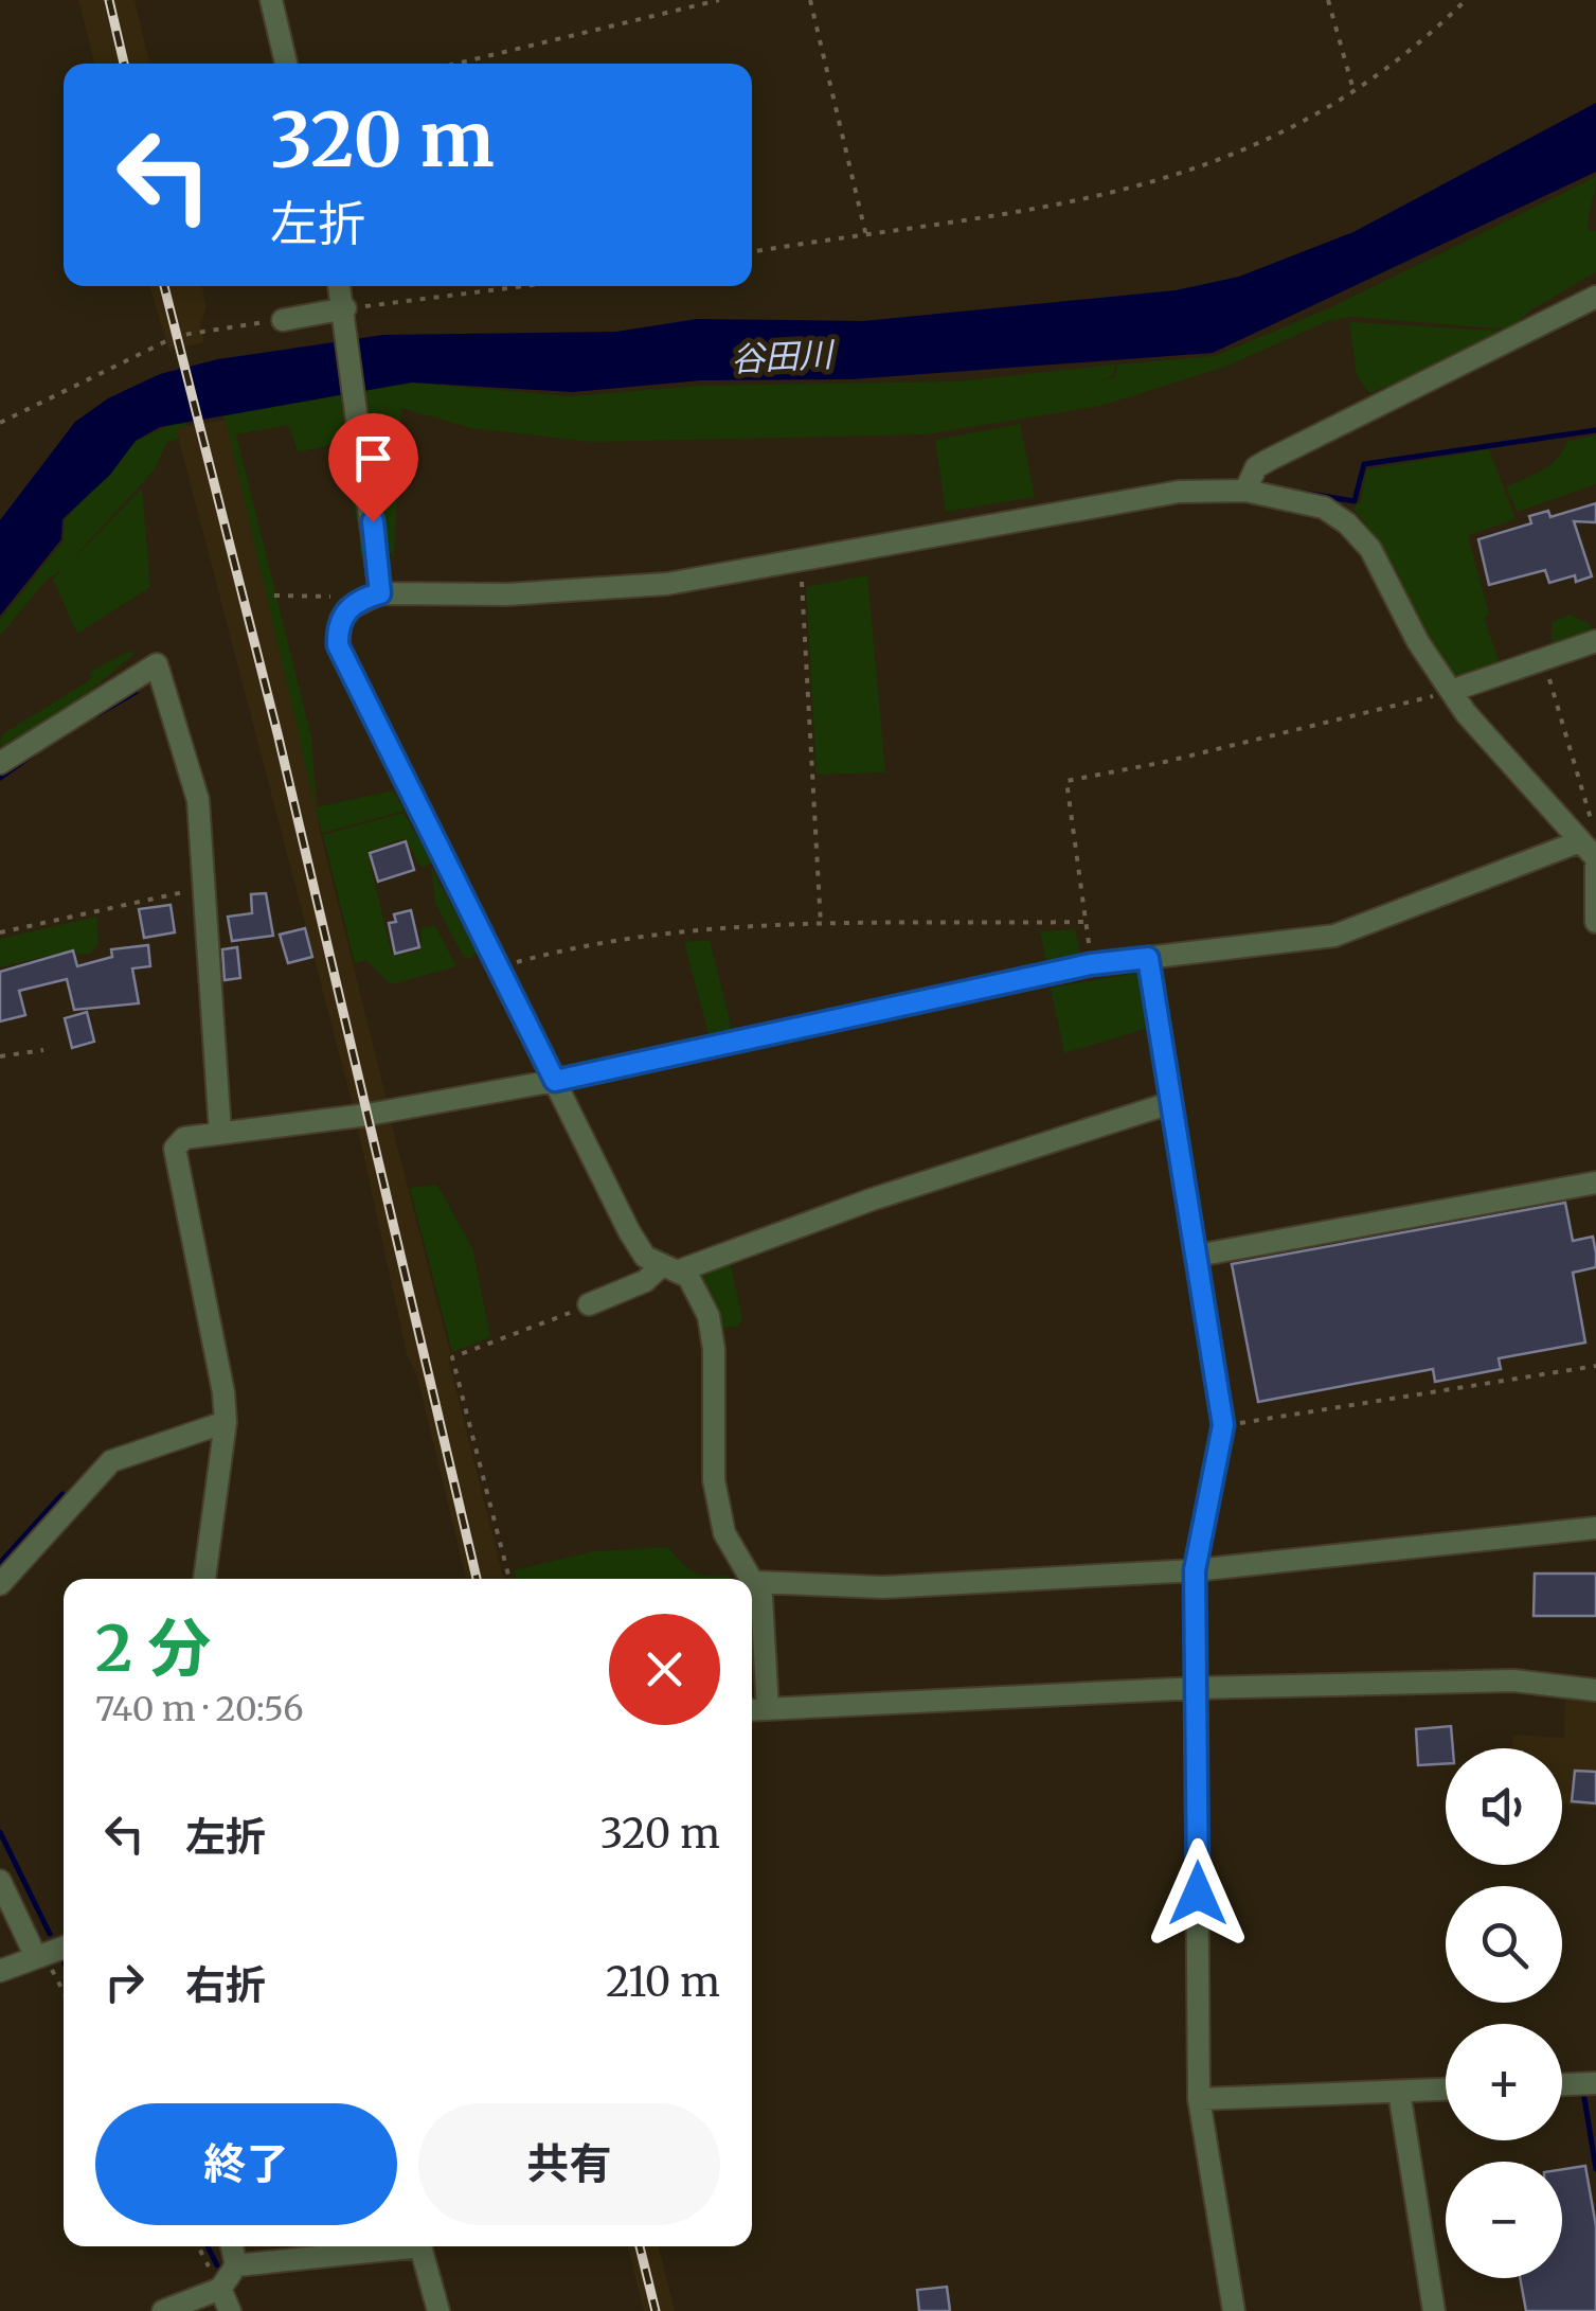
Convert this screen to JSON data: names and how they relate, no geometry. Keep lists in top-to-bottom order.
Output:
{
  "water": ["谷田川"],
  "page": {
    "turn": ["320 m", "左折"],
    "heading": ["2 分", "740 m · 20:56"],
    "map_buttons": ["+", "−"],
    "list": [
      {
        "name": "左折",
        "value": "320 m"
      },
      {
        "name": "右折",
        "value": "210 m"
      }
    ],
    "buttons": ["終了", "共有"]
  }
}
